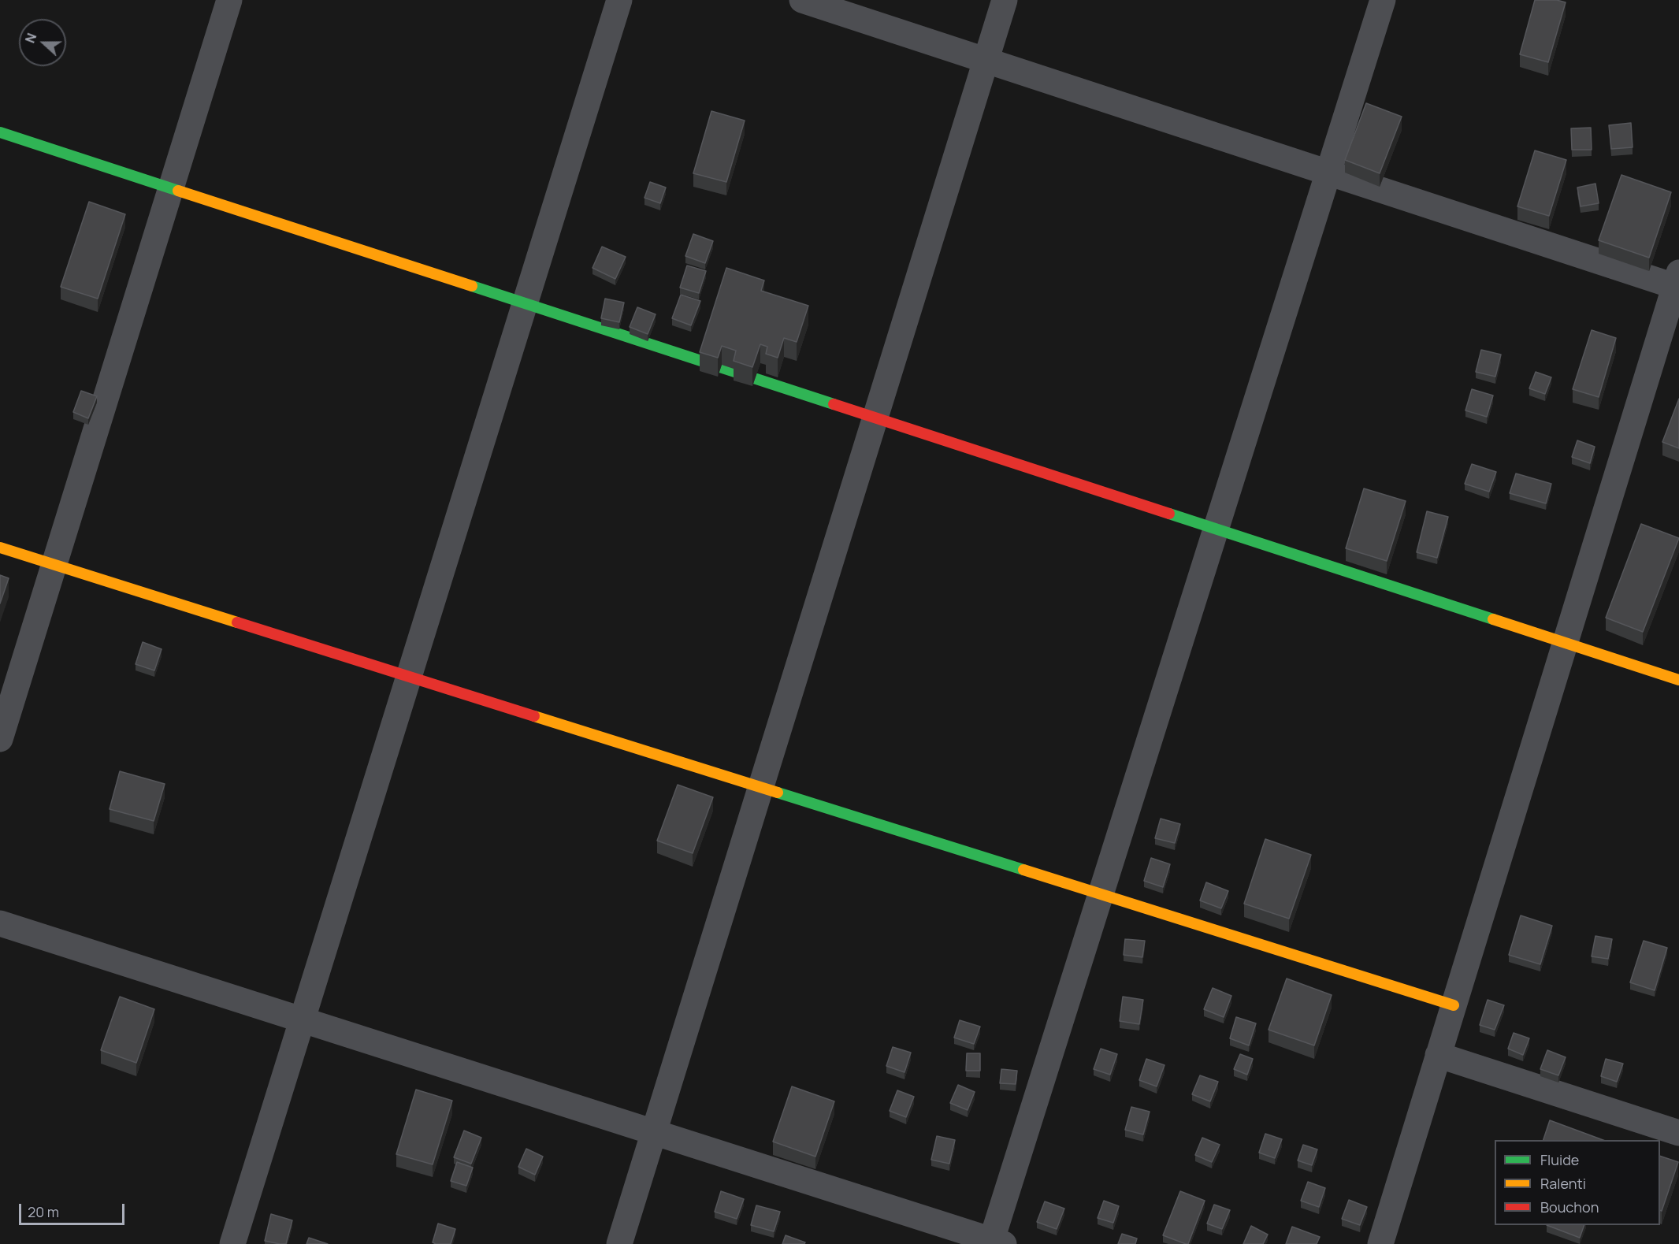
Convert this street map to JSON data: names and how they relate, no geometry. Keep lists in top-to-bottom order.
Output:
{
  "legend": ["Fluide", "Ralenti", "Bouchon"],
  "scale_bar": "20 m",
  "north": "left"
}
